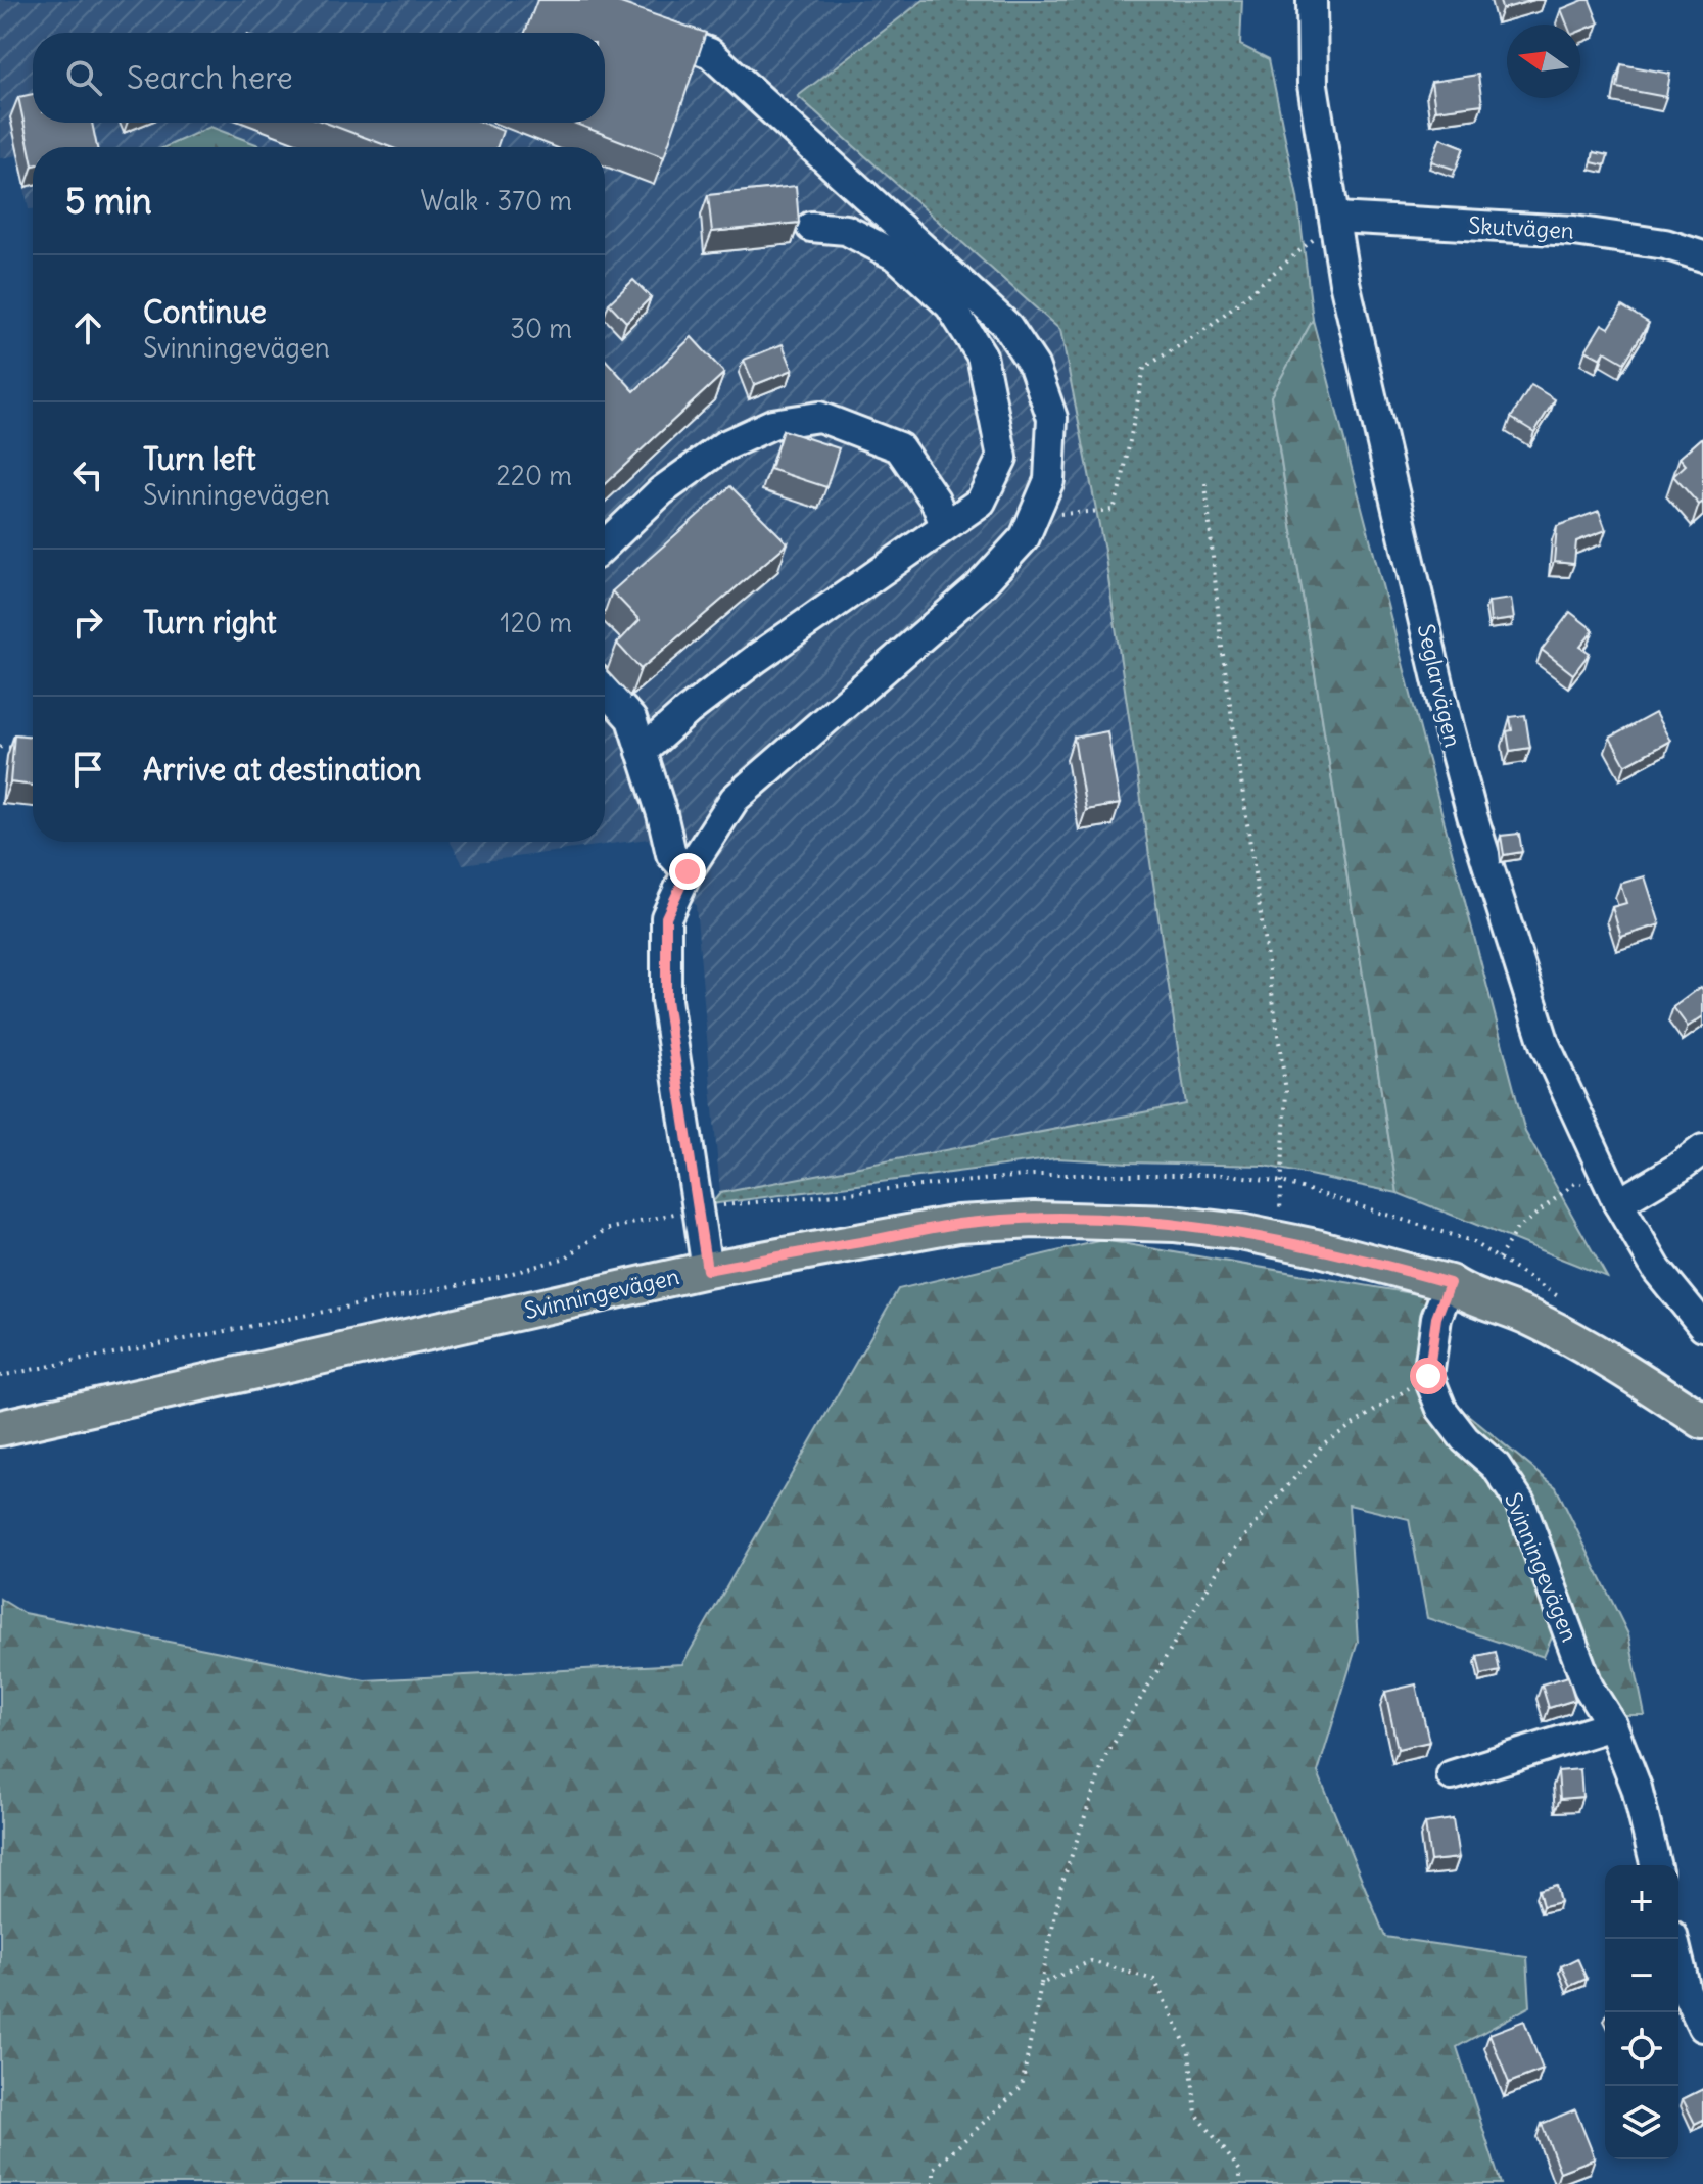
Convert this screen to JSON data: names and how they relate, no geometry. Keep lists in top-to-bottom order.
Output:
{
  "streets": {
    "main road": ["Svinningevägen"],
    "street": ["Skutvägen", "Seglarvägen"]
  },
  "crossings": [
    ["Skutvägen", "Seglarvägen"]
  ],
  "north": "left",
  "page": {
    "search": "Search here",
    "heading": ["5 min", "Walk · 370 m"],
    "list": [
      ["Continue", "Svinningevägen", "30 m"],
      ["Turn left", "Svinningevägen", "220 m"],
      ["Turn right", "120 m"],
      "Arrive at destination"
    ],
    "map_buttons": ["+", "−"]
  }
}
